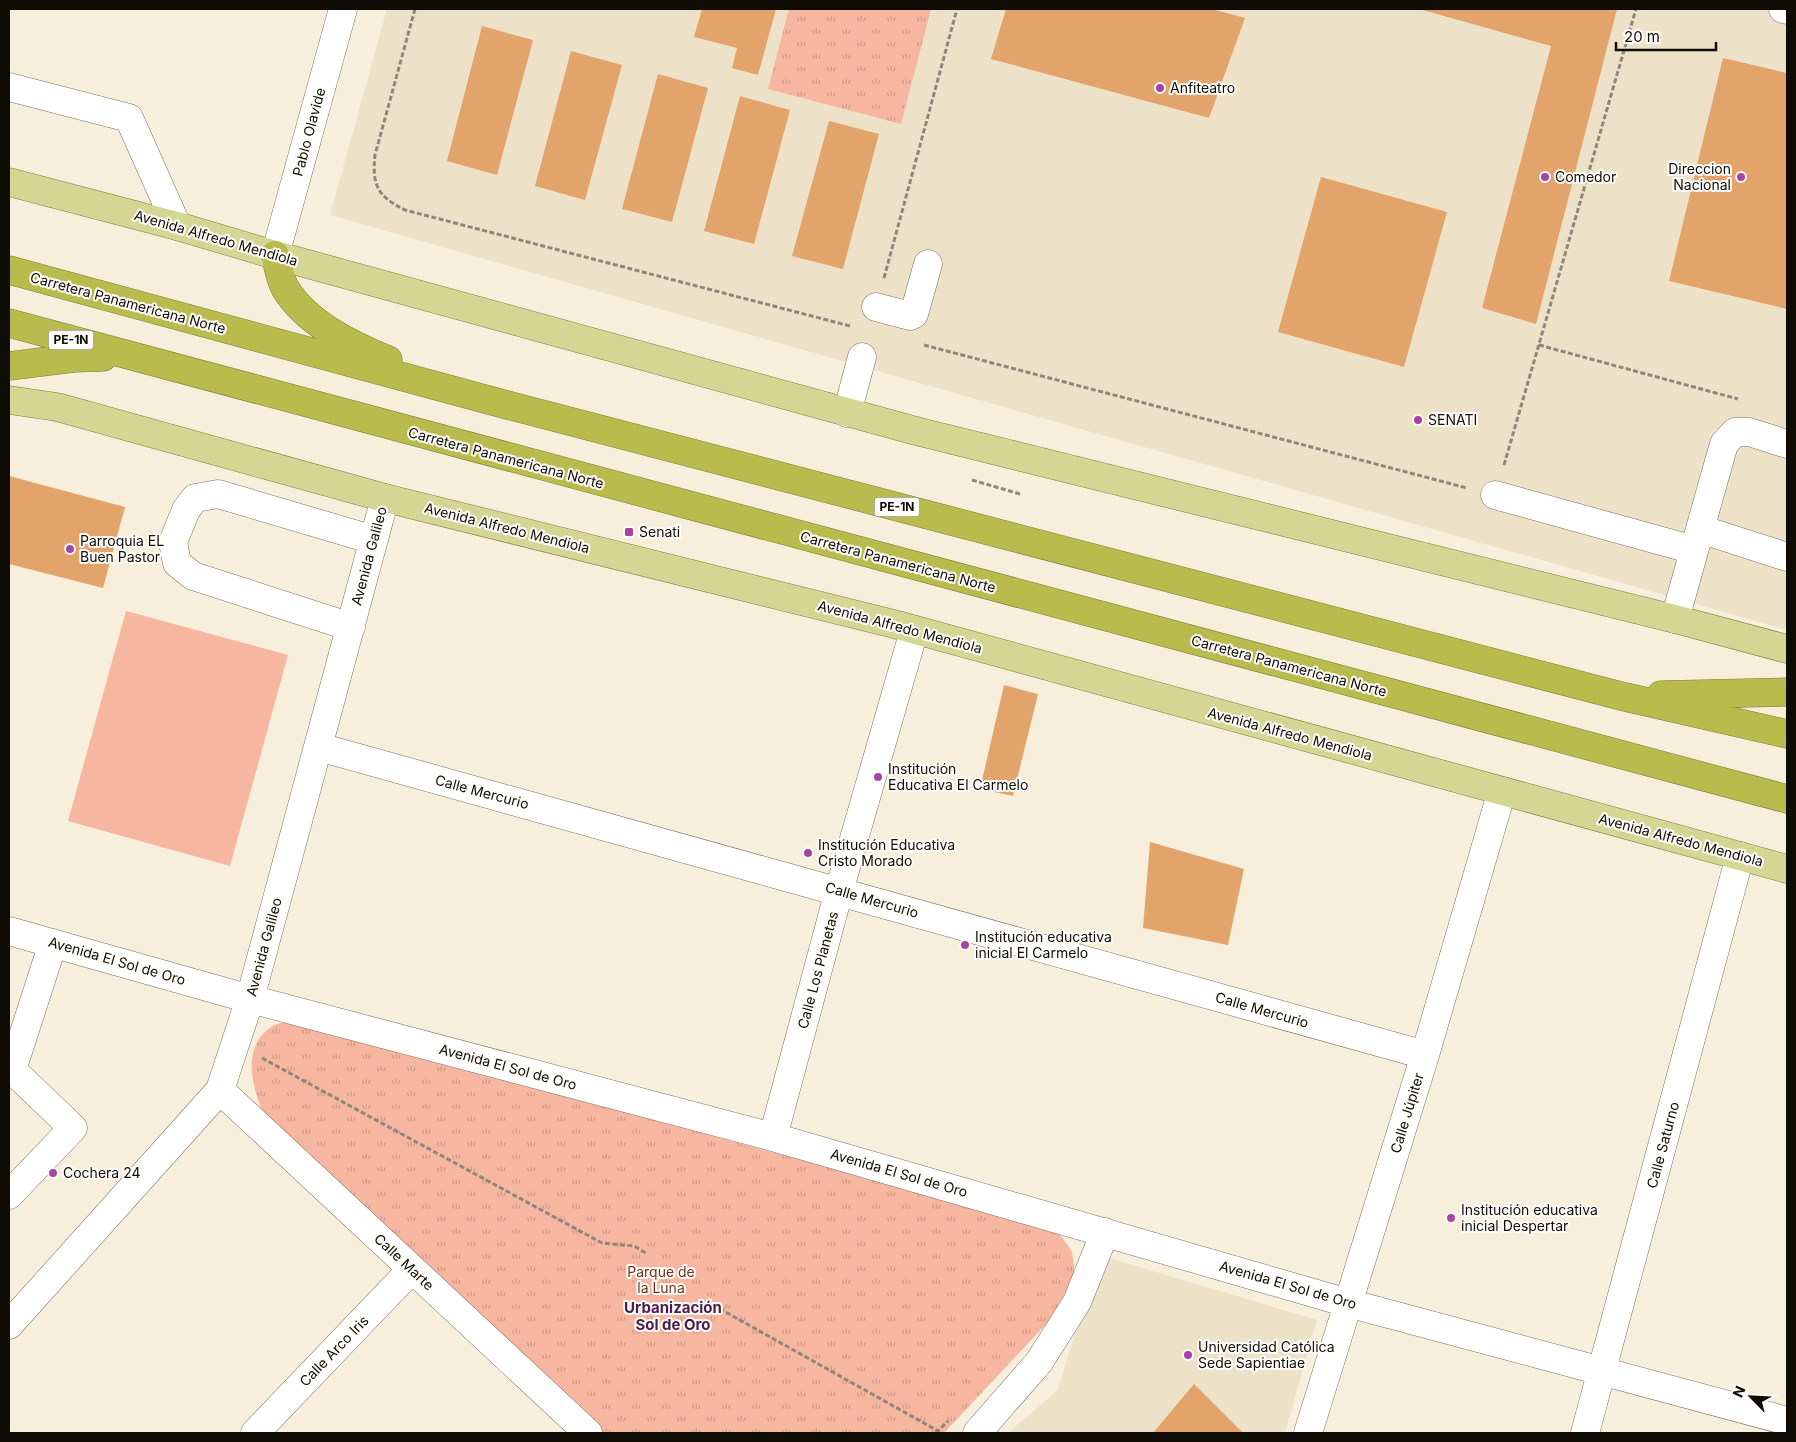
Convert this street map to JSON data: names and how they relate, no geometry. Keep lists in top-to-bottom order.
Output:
{
  "streets": {
    "highway": ["Carretera Panamericana Norte", "PE-1N"],
    "main road": ["Avenida Alfredo Mendiola"],
    "street": [
      "Pablo Olavide",
      "Avenida Galileo",
      "Calle Mercurio",
      "Avenida El Sol de Oro",
      "Calle Los Planetas",
      "Calle Júpiter",
      "Calle Saturno",
      "Calle Marte",
      "Calle Arco Iris"
    ]
  },
  "crossings": [
    ["Pablo Olavide", "Avenida Alfredo Mendiola"],
    ["Avenida Alfredo Mendiola", "Avenida Galileo"],
    ["Avenida Alfredo Mendiola", "Calle Los Planetas"],
    ["Avenida Alfredo Mendiola", "Calle Júpiter"],
    ["Avenida Alfredo Mendiola", "Calle Saturno"],
    ["Avenida Galileo", "Calle Mercurio"],
    ["Avenida Galileo", "Avenida El Sol de Oro"],
    ["Avenida Galileo", "Calle Marte"],
    ["Calle Mercurio", "Calle Los Planetas"],
    ["Calle Mercurio", "Calle Júpiter"],
    ["Avenida El Sol de Oro", "Calle Los Planetas"],
    ["Avenida El Sol de Oro", "Calle Júpiter"],
    ["Avenida El Sol de Oro", "Calle Saturno"],
    ["Calle Marte", "Calle Arco Iris"]
  ],
  "districts": ["Urbanización Sol de Oro"],
  "parks": ["Parque de la Luna"],
  "places": {
    "other": [
      "Anfiteatro",
      "Comedor",
      "Direccion Nacional",
      "SENATI",
      "Parroquia EL Buen Pastor",
      "Institución Educativa El Carmelo",
      "Institución Educativa Cristo Morado",
      "Institución educativa inicial El Carmelo",
      "Cochera 24",
      "Institución educativa inicial Despertar",
      "Universidad Católica Sede Sapientiae"
    ],
    "transit": ["Senati"]
  },
  "scale_bar": "20 m",
  "north": "top left"
}
